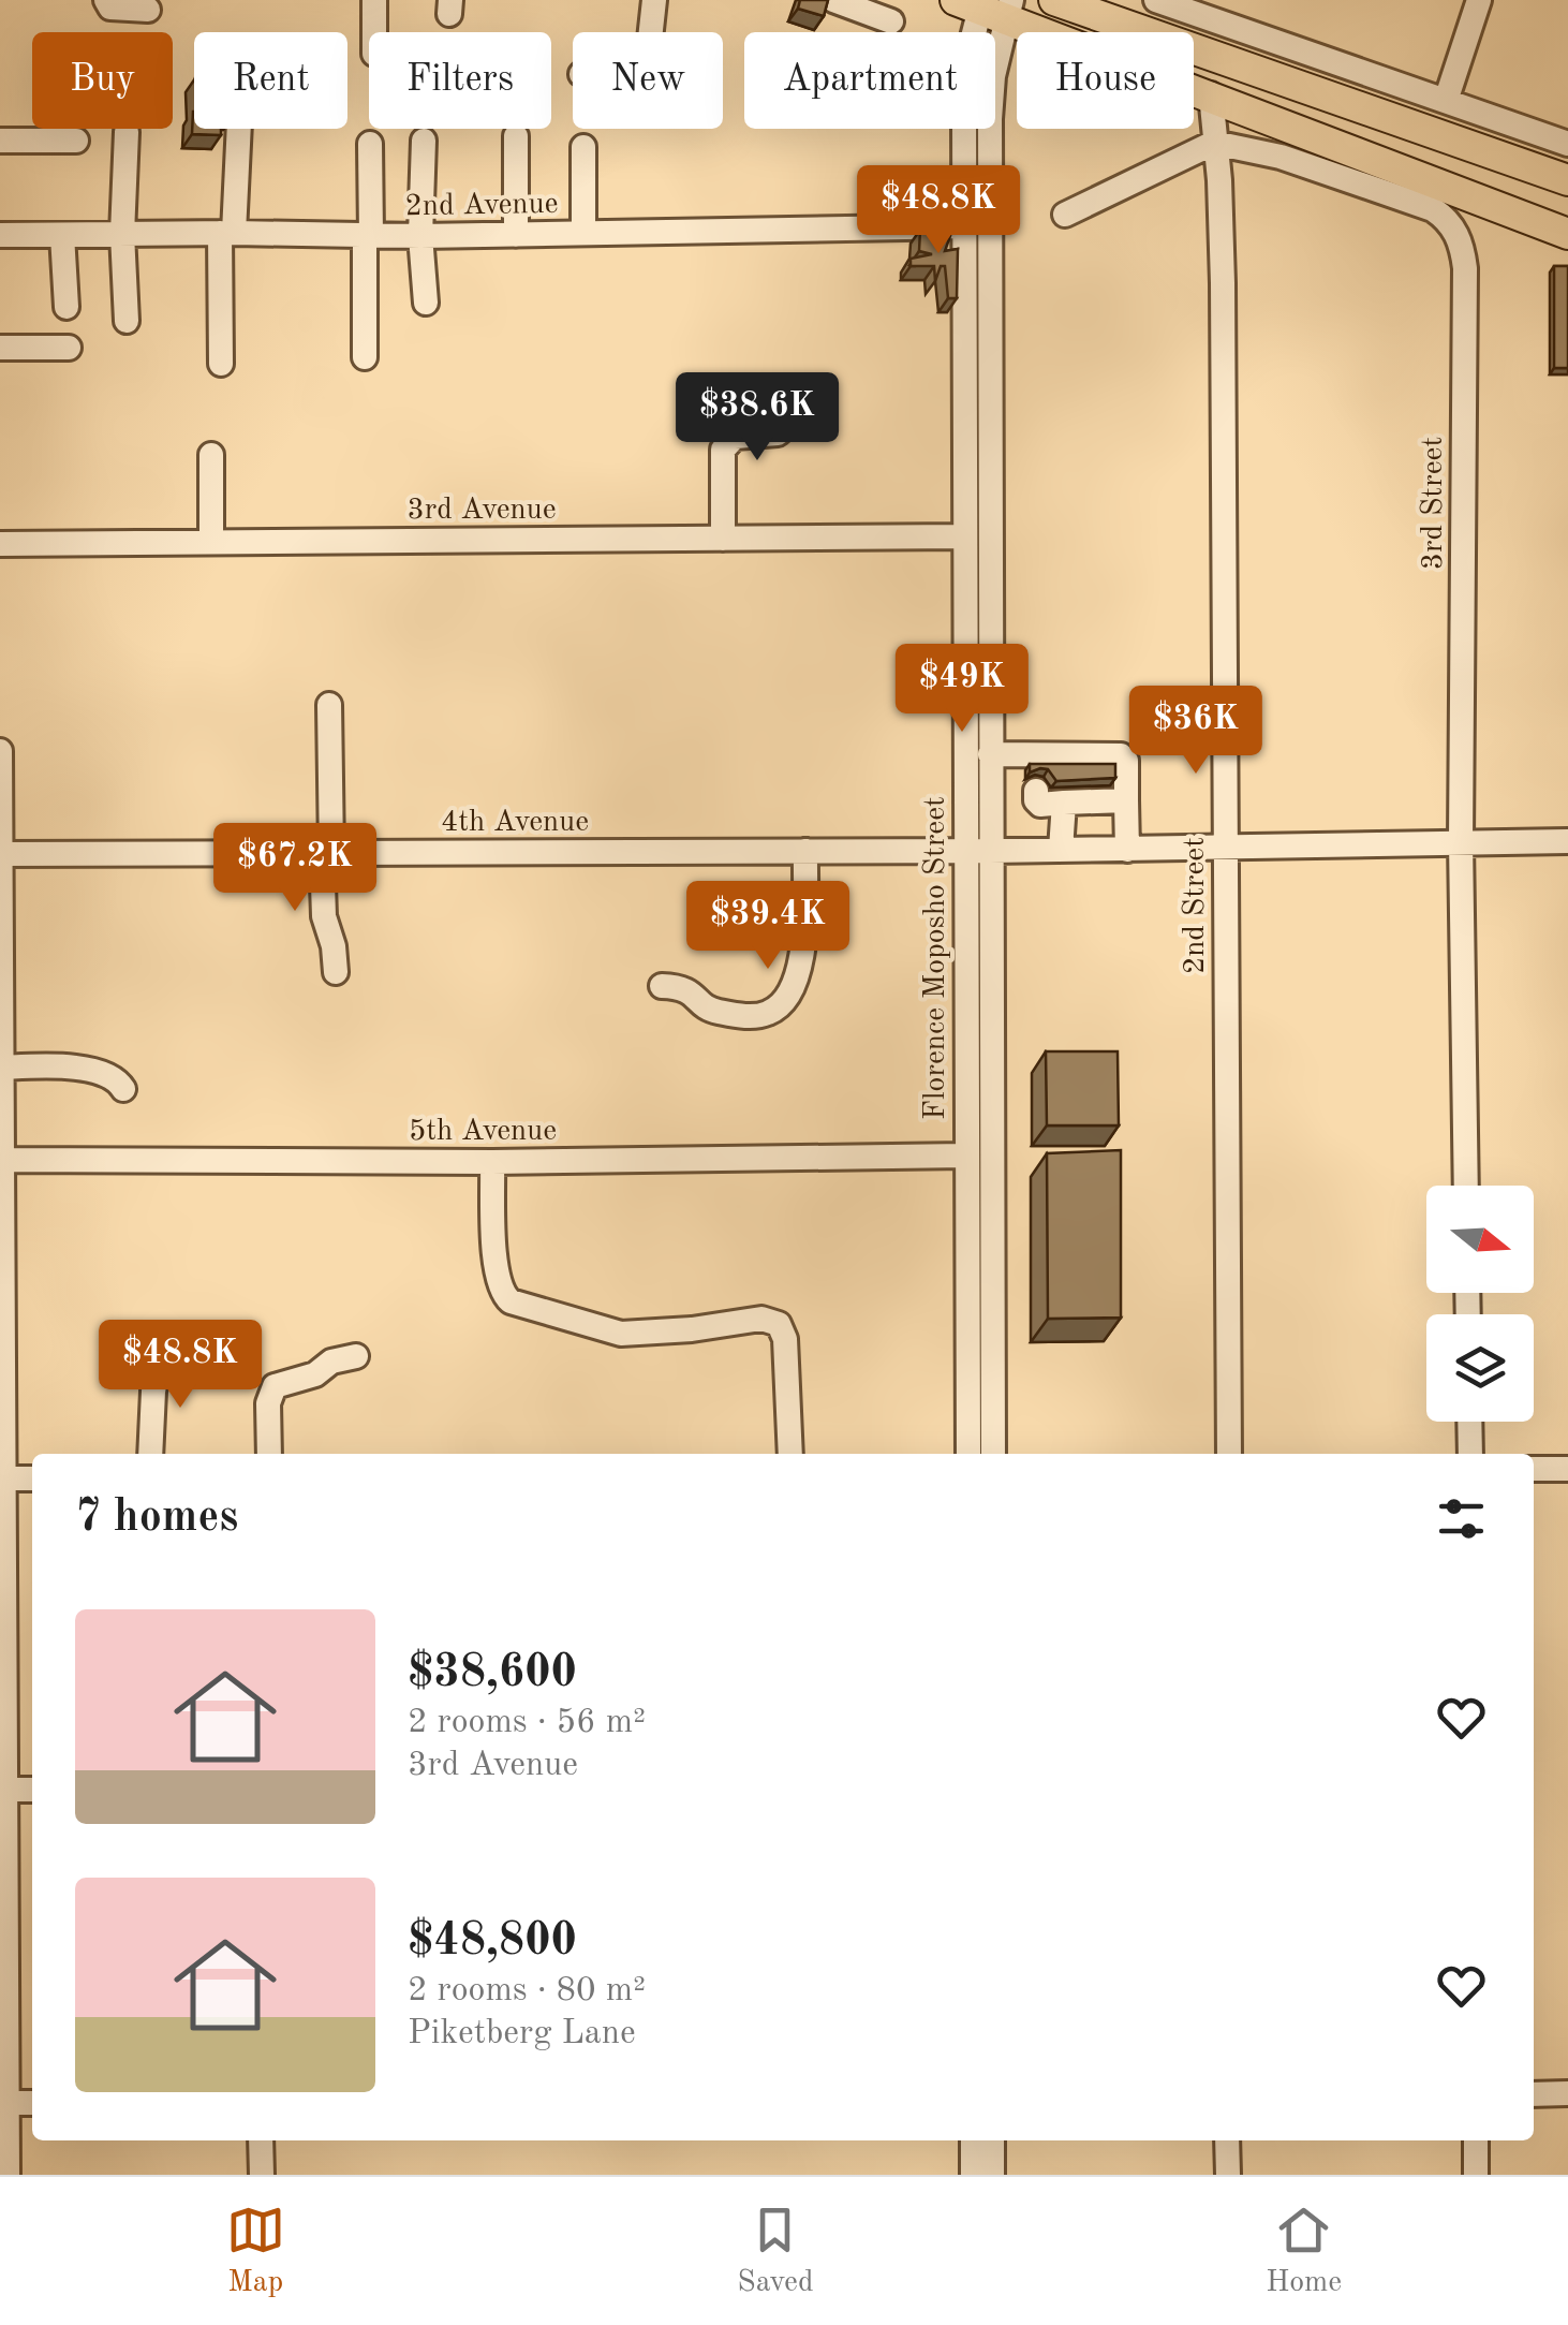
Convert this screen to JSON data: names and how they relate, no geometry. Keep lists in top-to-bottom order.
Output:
{
  "streets": {
    "street": [
      "2nd Avenue",
      "3rd Street",
      "3rd Avenue",
      "4th Avenue",
      "2nd Street",
      "Florence Moposho Street",
      "5th Avenue"
    ]
  },
  "crossings": [
    ["2nd Avenue", "Florence Moposho Street"],
    ["3rd Street", "4th Avenue"],
    ["3rd Street", "2nd Street"],
    ["3rd Avenue", "Florence Moposho Street"],
    ["4th Avenue", "2nd Street"],
    ["4th Avenue", "Florence Moposho Street"],
    ["Florence Moposho Street", "5th Avenue"]
  ],
  "north": "right",
  "page": {
    "chip": [
      "Buy",
      "Rent",
      "Filters",
      "New",
      "Apartment",
      "House"
    ],
    "price": [
      "$48.8K",
      "$38.6K",
      "$49K",
      "$36K",
      "$67.2K",
      "$39.4K",
      "$48.8K"
    ],
    "heading": "7 homes",
    "list": [
      {
        "name": "$38,600",
        "note": "2 rooms · 56 m² · 3rd Avenue"
      },
      {
        "name": "$48,800",
        "note": "2 rooms · 80 m² · Piketberg Lane"
      }
    ],
    "tabs": ["Map", "Saved", "Home"]
  }
}
